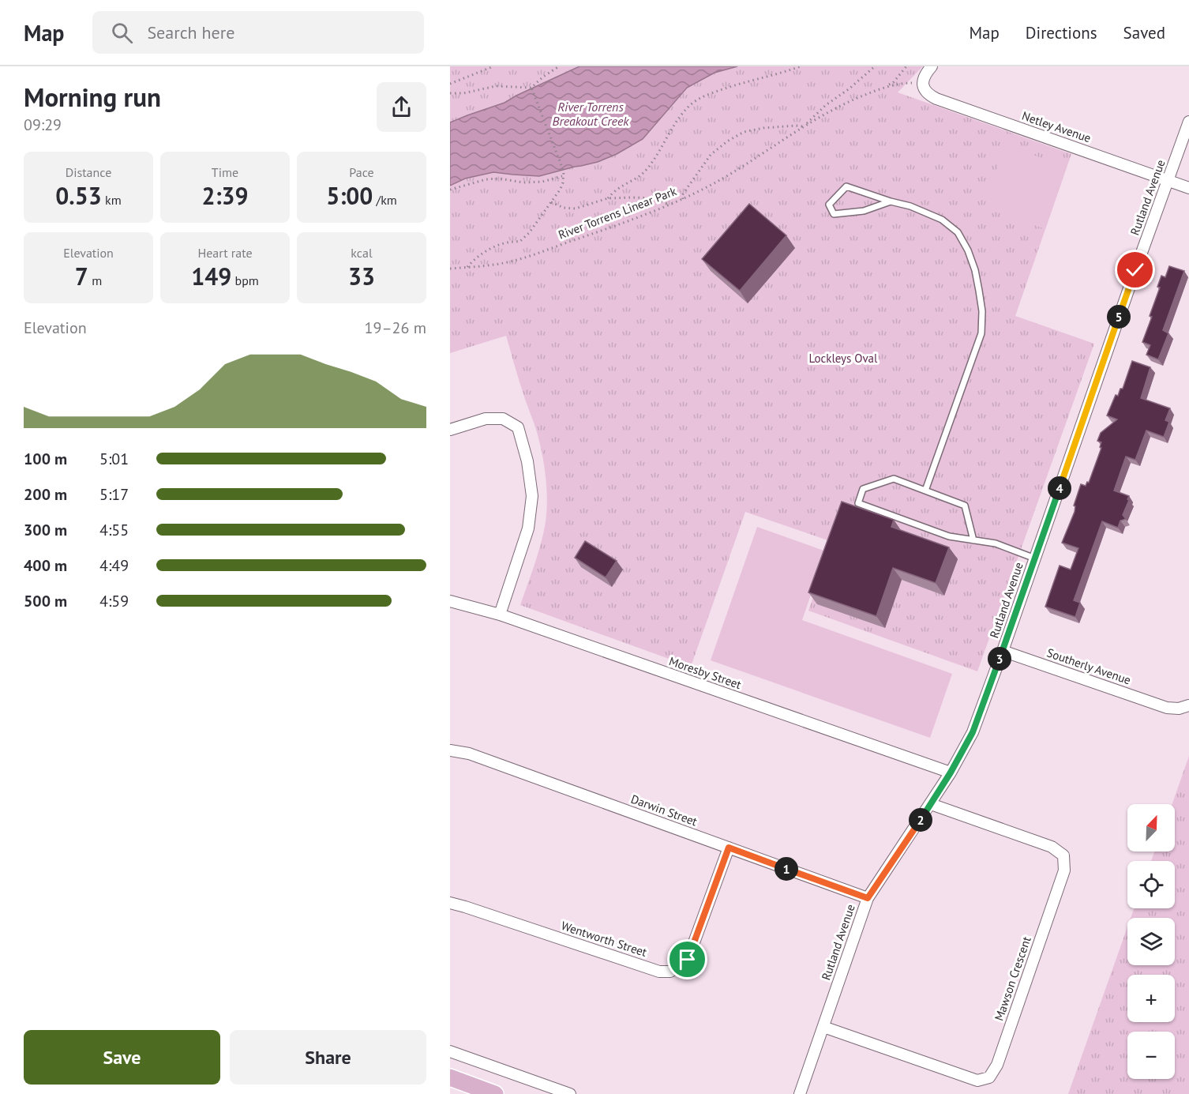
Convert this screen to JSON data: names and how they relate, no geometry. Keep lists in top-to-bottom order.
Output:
{
  "streets": {
    "street": [
      "Netley Avenue",
      "Rutland Avenue",
      "Southerly Avenue",
      "Moresby Street",
      "Darwin Street",
      "Wentworth Street",
      "Mawson Crescent"
    ],
    "path": ["River Torrens Linear Park"]
  },
  "crossings": [
    ["Netley Avenue", "Rutland Avenue"],
    ["Netley Avenue", "River Torrens Linear Park"],
    ["Rutland Avenue", "Southerly Avenue"],
    ["Rutland Avenue", "Moresby Street"],
    ["Rutland Avenue", "Darwin Street"],
    ["Rutland Avenue", "Mawson Crescent"],
    ["Darwin Street", "Wentworth Street"]
  ],
  "water": ["River Torrens Breakout Creek"],
  "parks": ["Lockleys Oval"],
  "north": "top right",
  "page": {
    "header": "Map",
    "search": "Search here",
    "nav": ["Map", "Directions", "Saved"],
    "heading": ["Morning run", "09:29"],
    "stats": [
      ["Distance", "0.53 km"],
      ["Time", "2:39"],
      ["Pace", "5:00 /km"],
      ["Elevation", "7 m"],
      ["Heart rate", "149 bpm"],
      ["kcal", "33"]
    ],
    "pins": [
      "5",
      "4",
      "3",
      "2",
      "1"
    ],
    "chart": ["Elevation", "19–26 m"],
    "list": [
      {
        "name": "100 m",
        "note": "5:01"
      },
      {
        "name": "200 m",
        "note": "5:17"
      },
      {
        "name": "300 m",
        "note": "4:55"
      },
      {
        "name": "400 m",
        "note": "4:49"
      },
      {
        "name": "500 m",
        "note": "4:59"
      }
    ],
    "map_buttons": ["+", "−"],
    "buttons": ["Save", "Share"]
  }
}
